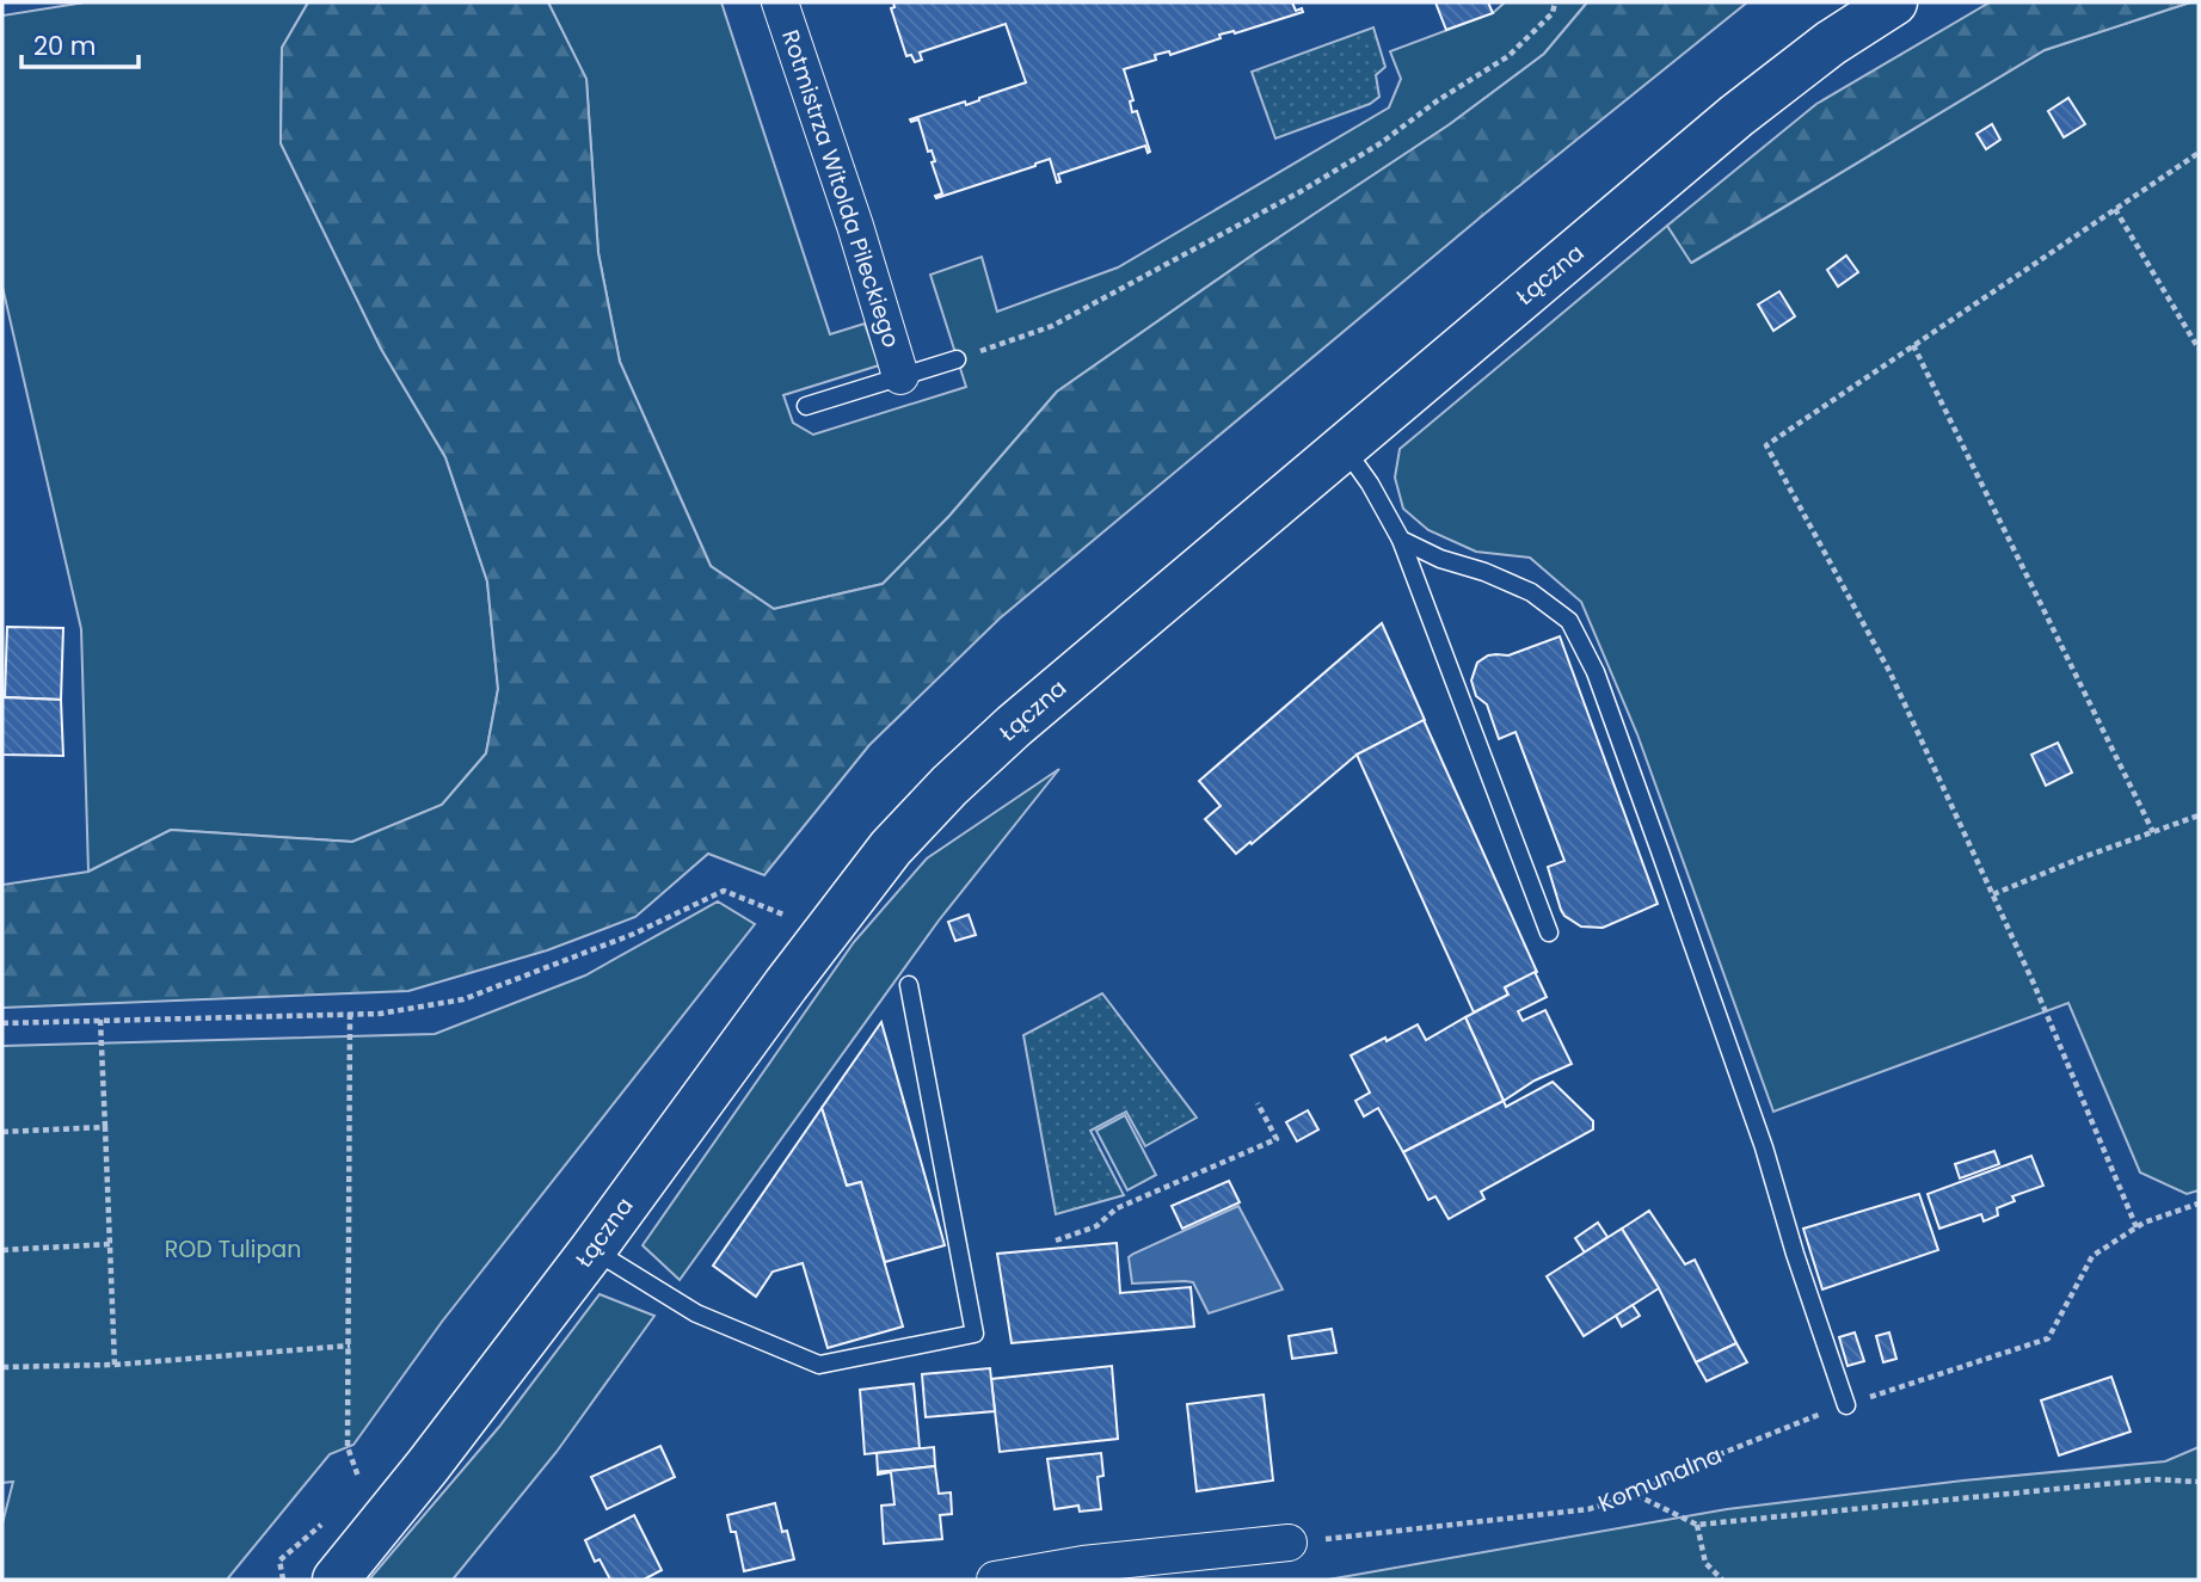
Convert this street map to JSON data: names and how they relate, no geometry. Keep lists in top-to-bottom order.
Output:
{
  "streets": {
    "main road": ["Łączna"],
    "street": ["Rotmistrza Witolda Pileckiego"],
    "path": ["Komunalna"]
  },
  "parks": ["ROD Tulipan"],
  "scale_bar": "20 m"
}
